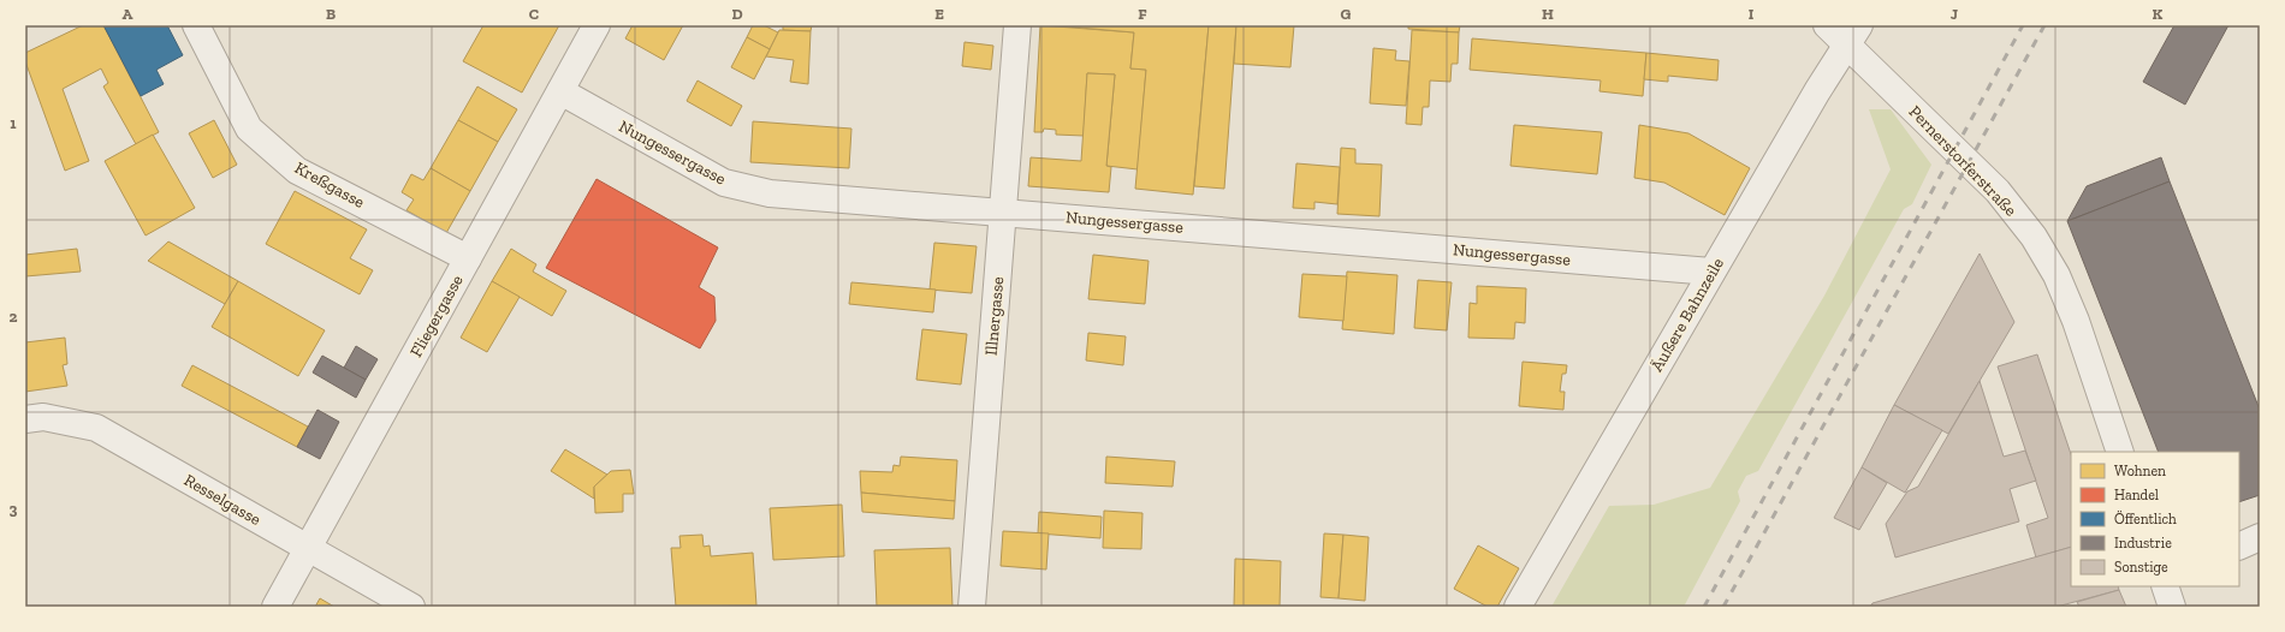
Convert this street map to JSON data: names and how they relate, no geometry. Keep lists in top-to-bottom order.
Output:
{
  "streets": {
    "street": [
      "Nungessergasse",
      "Pernerstorferstraße",
      "Kreßgasse",
      "Äußere Bahnzeile",
      "Fliegergasse",
      "Illnergasse",
      "Resselgasse"
    ]
  },
  "crossings": [
    ["Nungessergasse", "Äußere Bahnzeile"],
    ["Nungessergasse", "Fliegergasse"],
    ["Nungessergasse", "Illnergasse"],
    ["Pernerstorferstraße", "Äußere Bahnzeile"],
    ["Kreßgasse", "Fliegergasse"],
    ["Fliegergasse", "Resselgasse"]
  ],
  "legend": [
    "Wohnen",
    "Handel",
    "Öffentlich",
    "Industrie",
    "Sonstige"
  ],
  "grid": {
    "columns": [
      "A",
      "B",
      "C",
      "D",
      "E",
      "F",
      "G",
      "H",
      "I",
      "J",
      "K"
    ],
    "rows": ["1", "2", "3"]
  }
}
